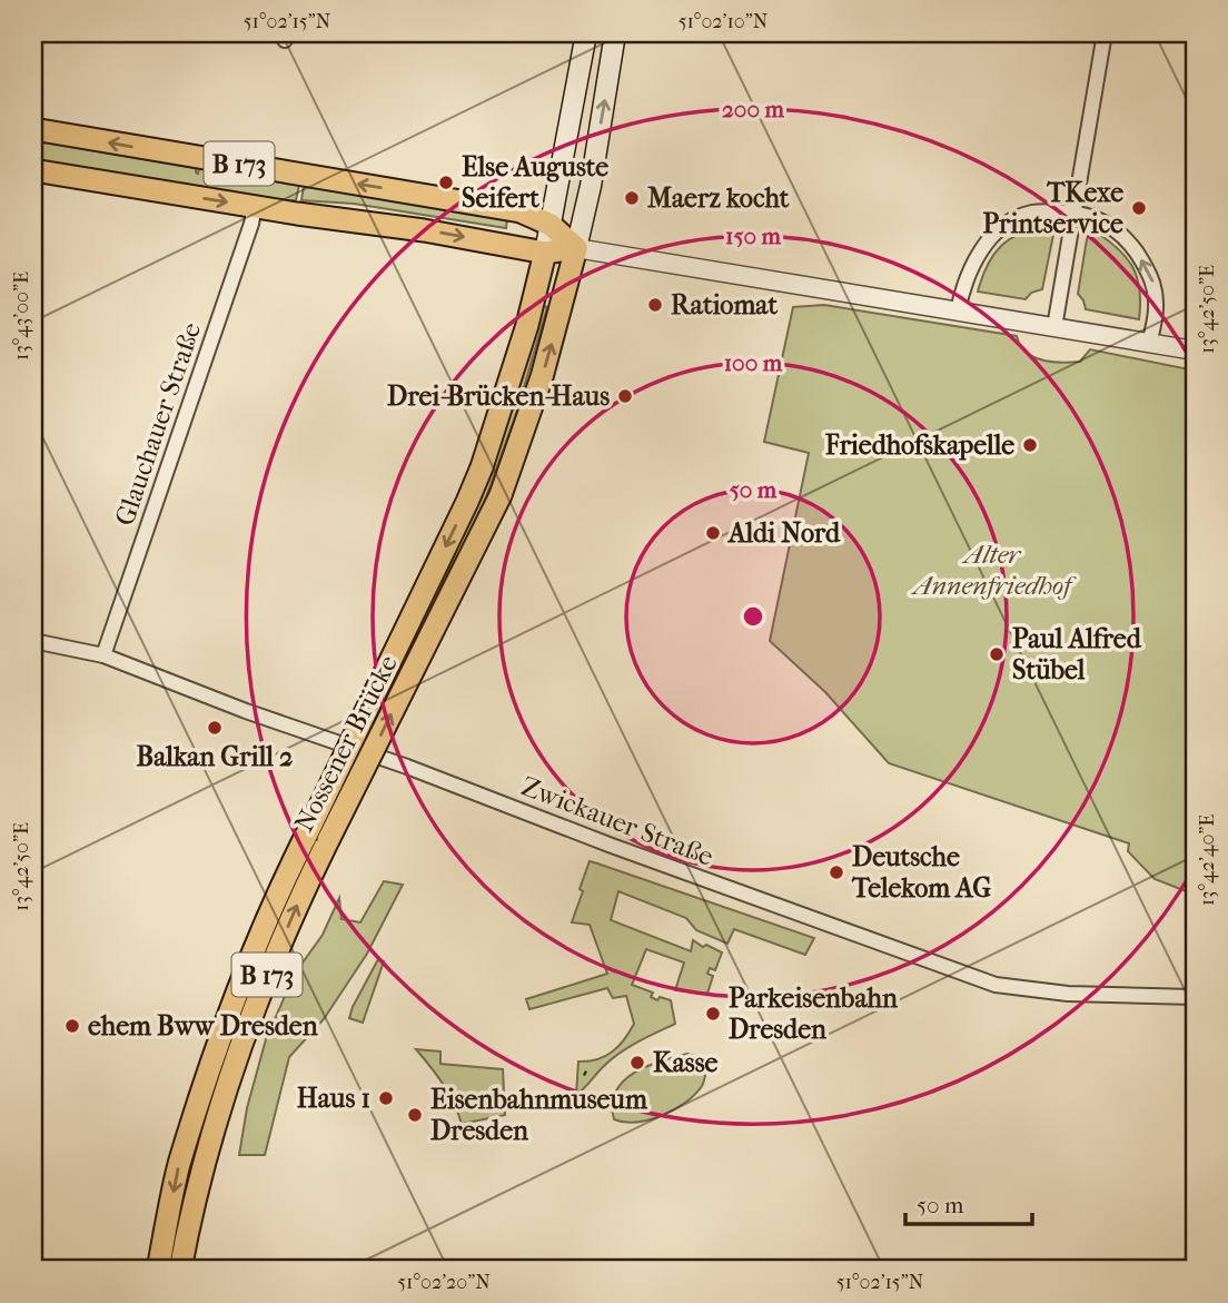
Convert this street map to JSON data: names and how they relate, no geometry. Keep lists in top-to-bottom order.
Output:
{
  "streets": {
    "main road": ["B 173", "Nossener Brücke"],
    "street": ["Glauchauer Straße", "Zwickauer Straße"]
  },
  "crossings": [
    ["B 173", "Glauchauer Straße"],
    ["B 173", "Nossener Brücke"],
    ["Glauchauer Straße", "Zwickauer Straße"]
  ],
  "parks": ["Alter Annenfriedhof"],
  "places": [
    "Else Auguste Seifert",
    "Maerz kocht",
    "TKexe Printservice",
    "Ratiomat",
    "Drei-Brücken-Haus",
    "Friedhofskapelle",
    "Aldi Nord",
    "Paul Alfred Stübel",
    "Balkan Grill 2",
    "Deutsche Telekom AG",
    "Parkeisenbahn Dresden",
    "ehem Bww Dresden",
    "Kasse",
    "Haus 1",
    "Eisenbahnmuseum Dresden"
  ],
  "scale_bar": "50 m",
  "coordinates": [
    "51°02'15\"N",
    "51°02'10\"N",
    "13°42'50\"E",
    "13°43'00\"E",
    "13°42'40\"E",
    "51°02'20\"N"
  ],
  "rings": [
    "200 m",
    "150 m",
    "100 m",
    "50 m"
  ]
}
